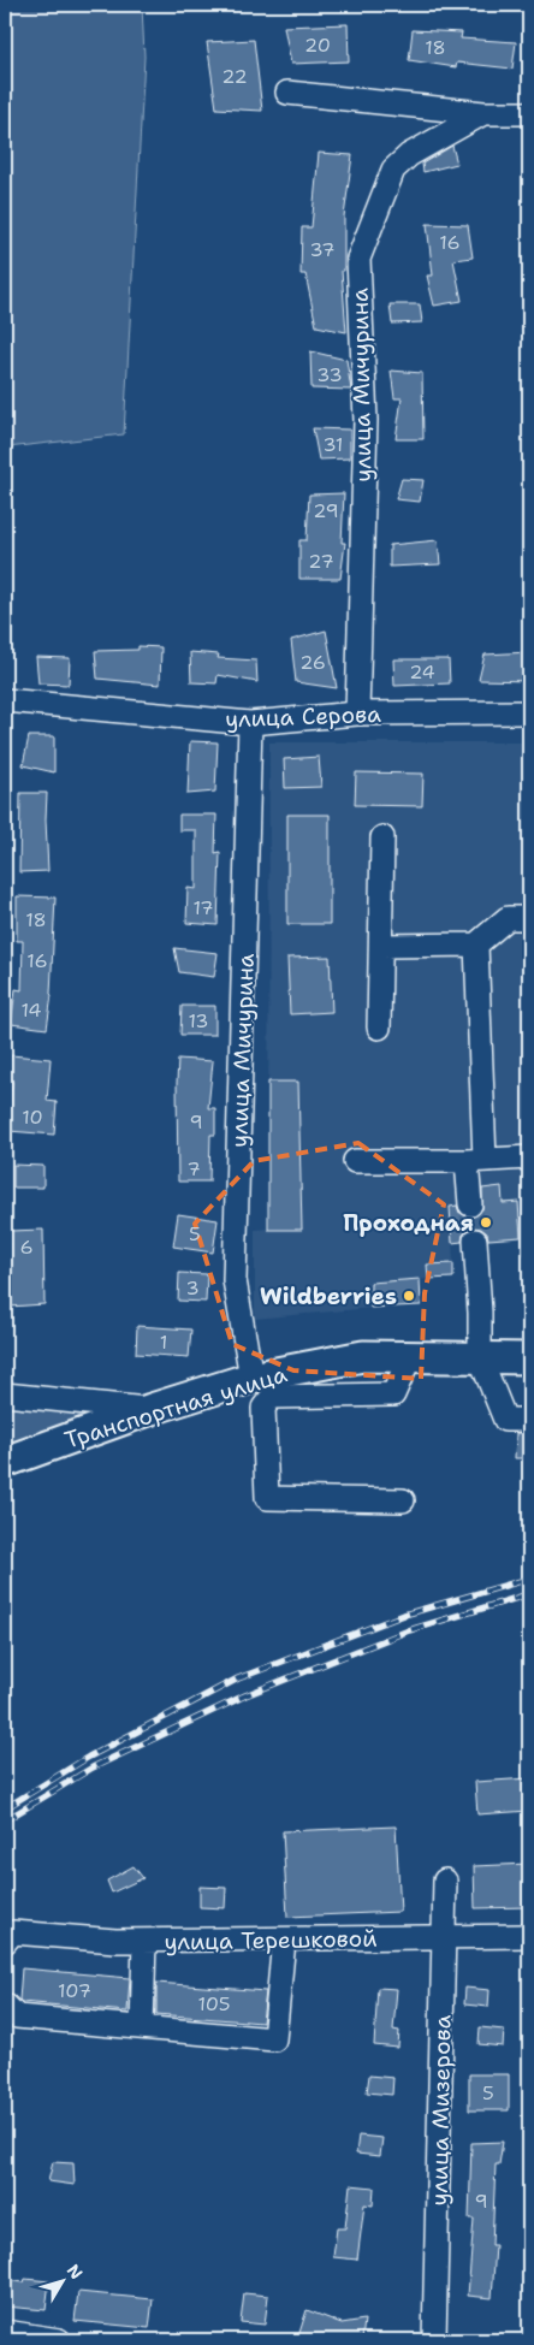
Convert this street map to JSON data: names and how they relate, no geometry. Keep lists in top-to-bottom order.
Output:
{
  "streets": {
    "main road": ["Транспортная улица"],
    "street": [
      "улица Мичурина",
      "улица Серова",
      "улица Терешковой",
      "улица Мизерова"
    ]
  },
  "crossings": [
    ["улица Мичурина", "улица Серова"],
    ["улица Мичурина", "Транспортная улица"],
    ["улица Терешковой", "улица Мизерова"]
  ],
  "places": ["Проходная", "Wildberries"],
  "house_numbers": [
    "20",
    "18",
    "22",
    "16",
    "37",
    "33",
    "31",
    "29",
    "27",
    "26",
    "24",
    "17",
    "18",
    "16",
    "14",
    "13",
    "10",
    "9",
    "7",
    "5",
    "6",
    "3",
    "1",
    "107",
    "105",
    "5",
    "9"
  ],
  "north": "top right"
}
